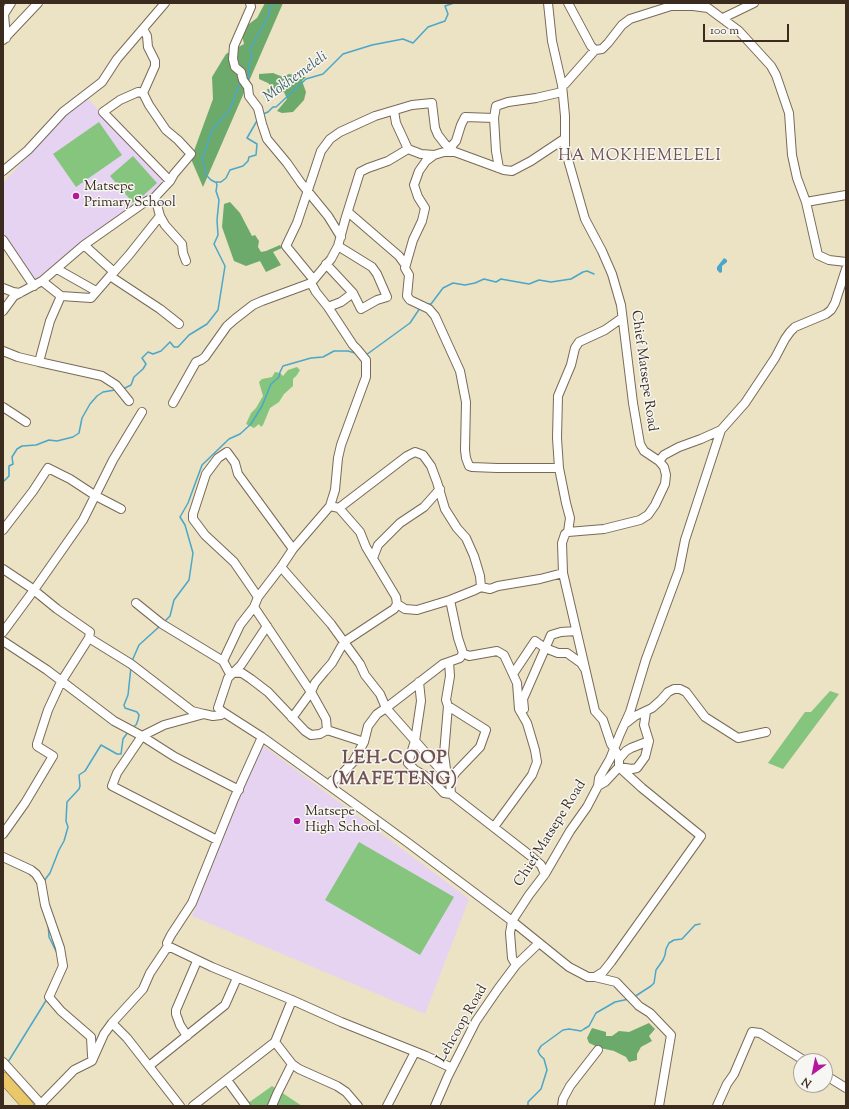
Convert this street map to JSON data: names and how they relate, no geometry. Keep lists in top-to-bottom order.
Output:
{
  "streets": {
    "street": ["Chief Matsepe Road", "Lehcoop Road"]
  },
  "districts": ["HA MOKHEMELELI", "LEH-COOP (MAFETENG)"],
  "water": ["Mokhemeleli"],
  "places": ["Matsepe Primary School", "Matsepe High School"],
  "scale_bar": "100 m",
  "north": "bottom left"
}
